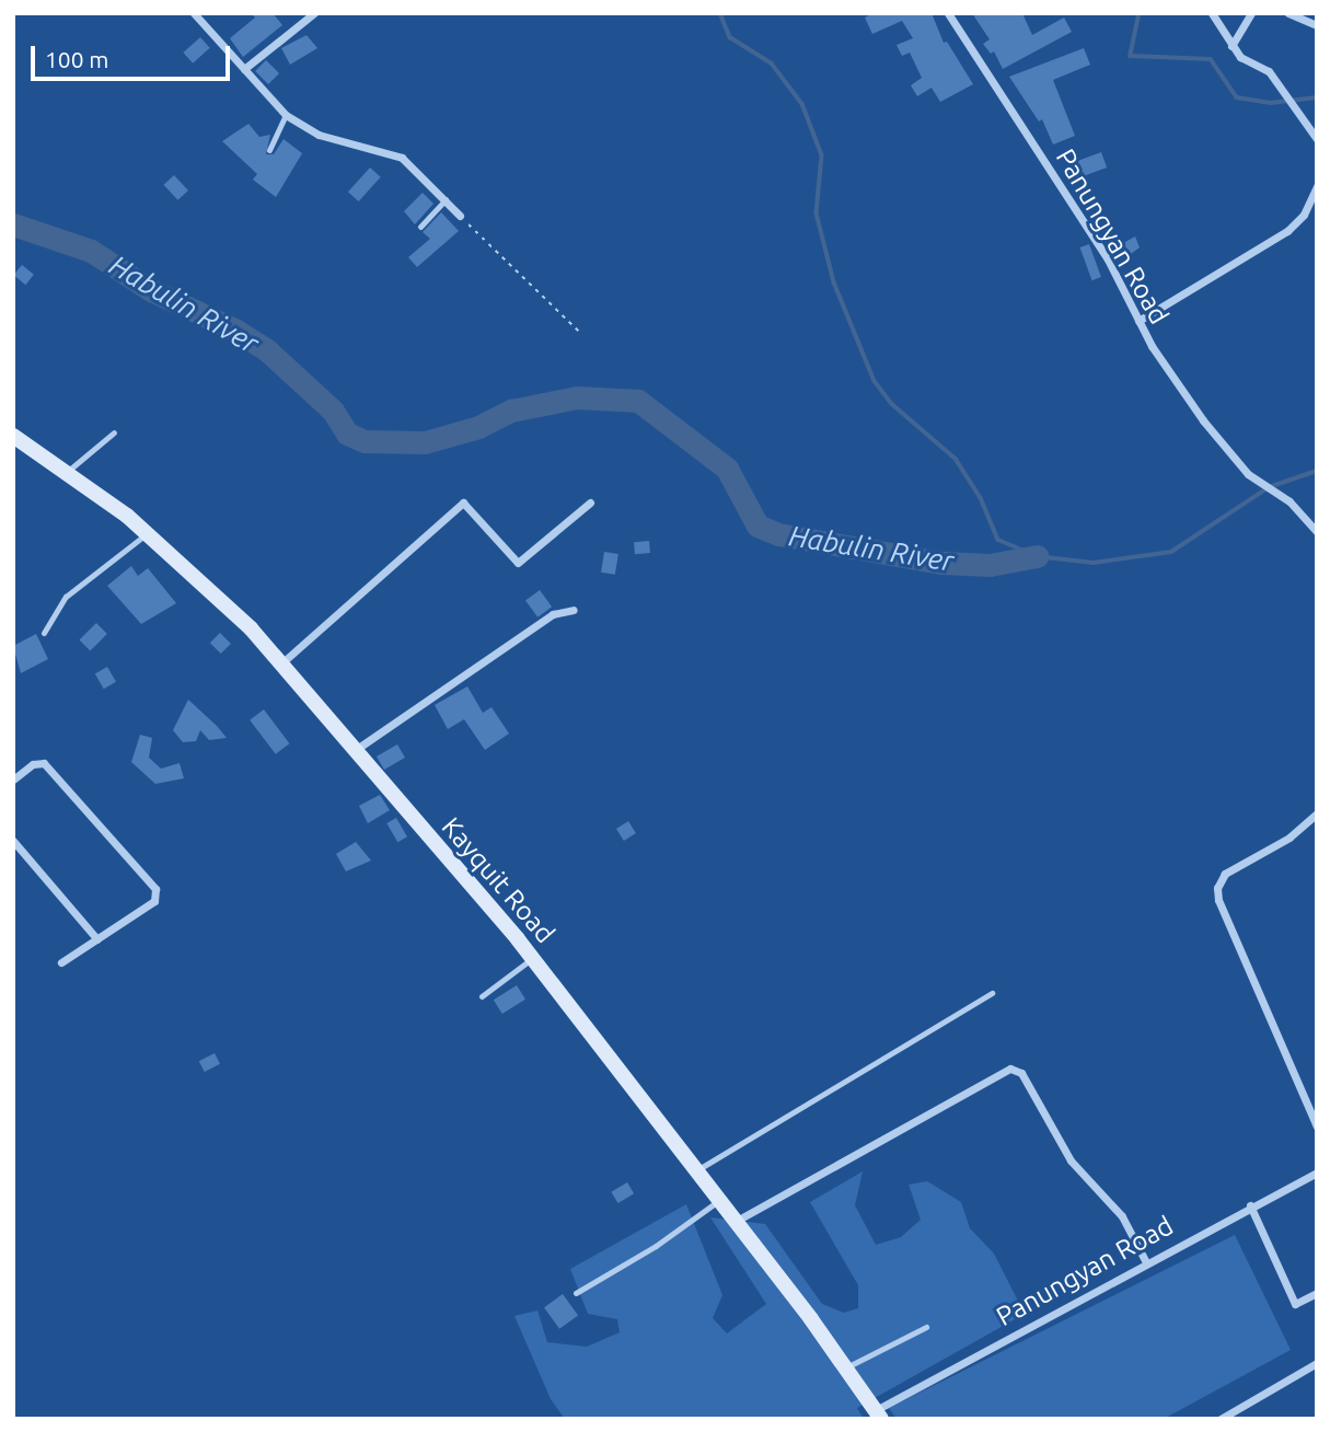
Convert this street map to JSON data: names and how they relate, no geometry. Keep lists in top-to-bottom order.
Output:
{
  "streets": {
    "street": ["Panungyan Road", "Kayquit Road"]
  },
  "crossings": [
    ["Panungyan Road", "Kayquit Road"]
  ],
  "water": ["Habulin River"],
  "scale_bar": "100 m"
}
